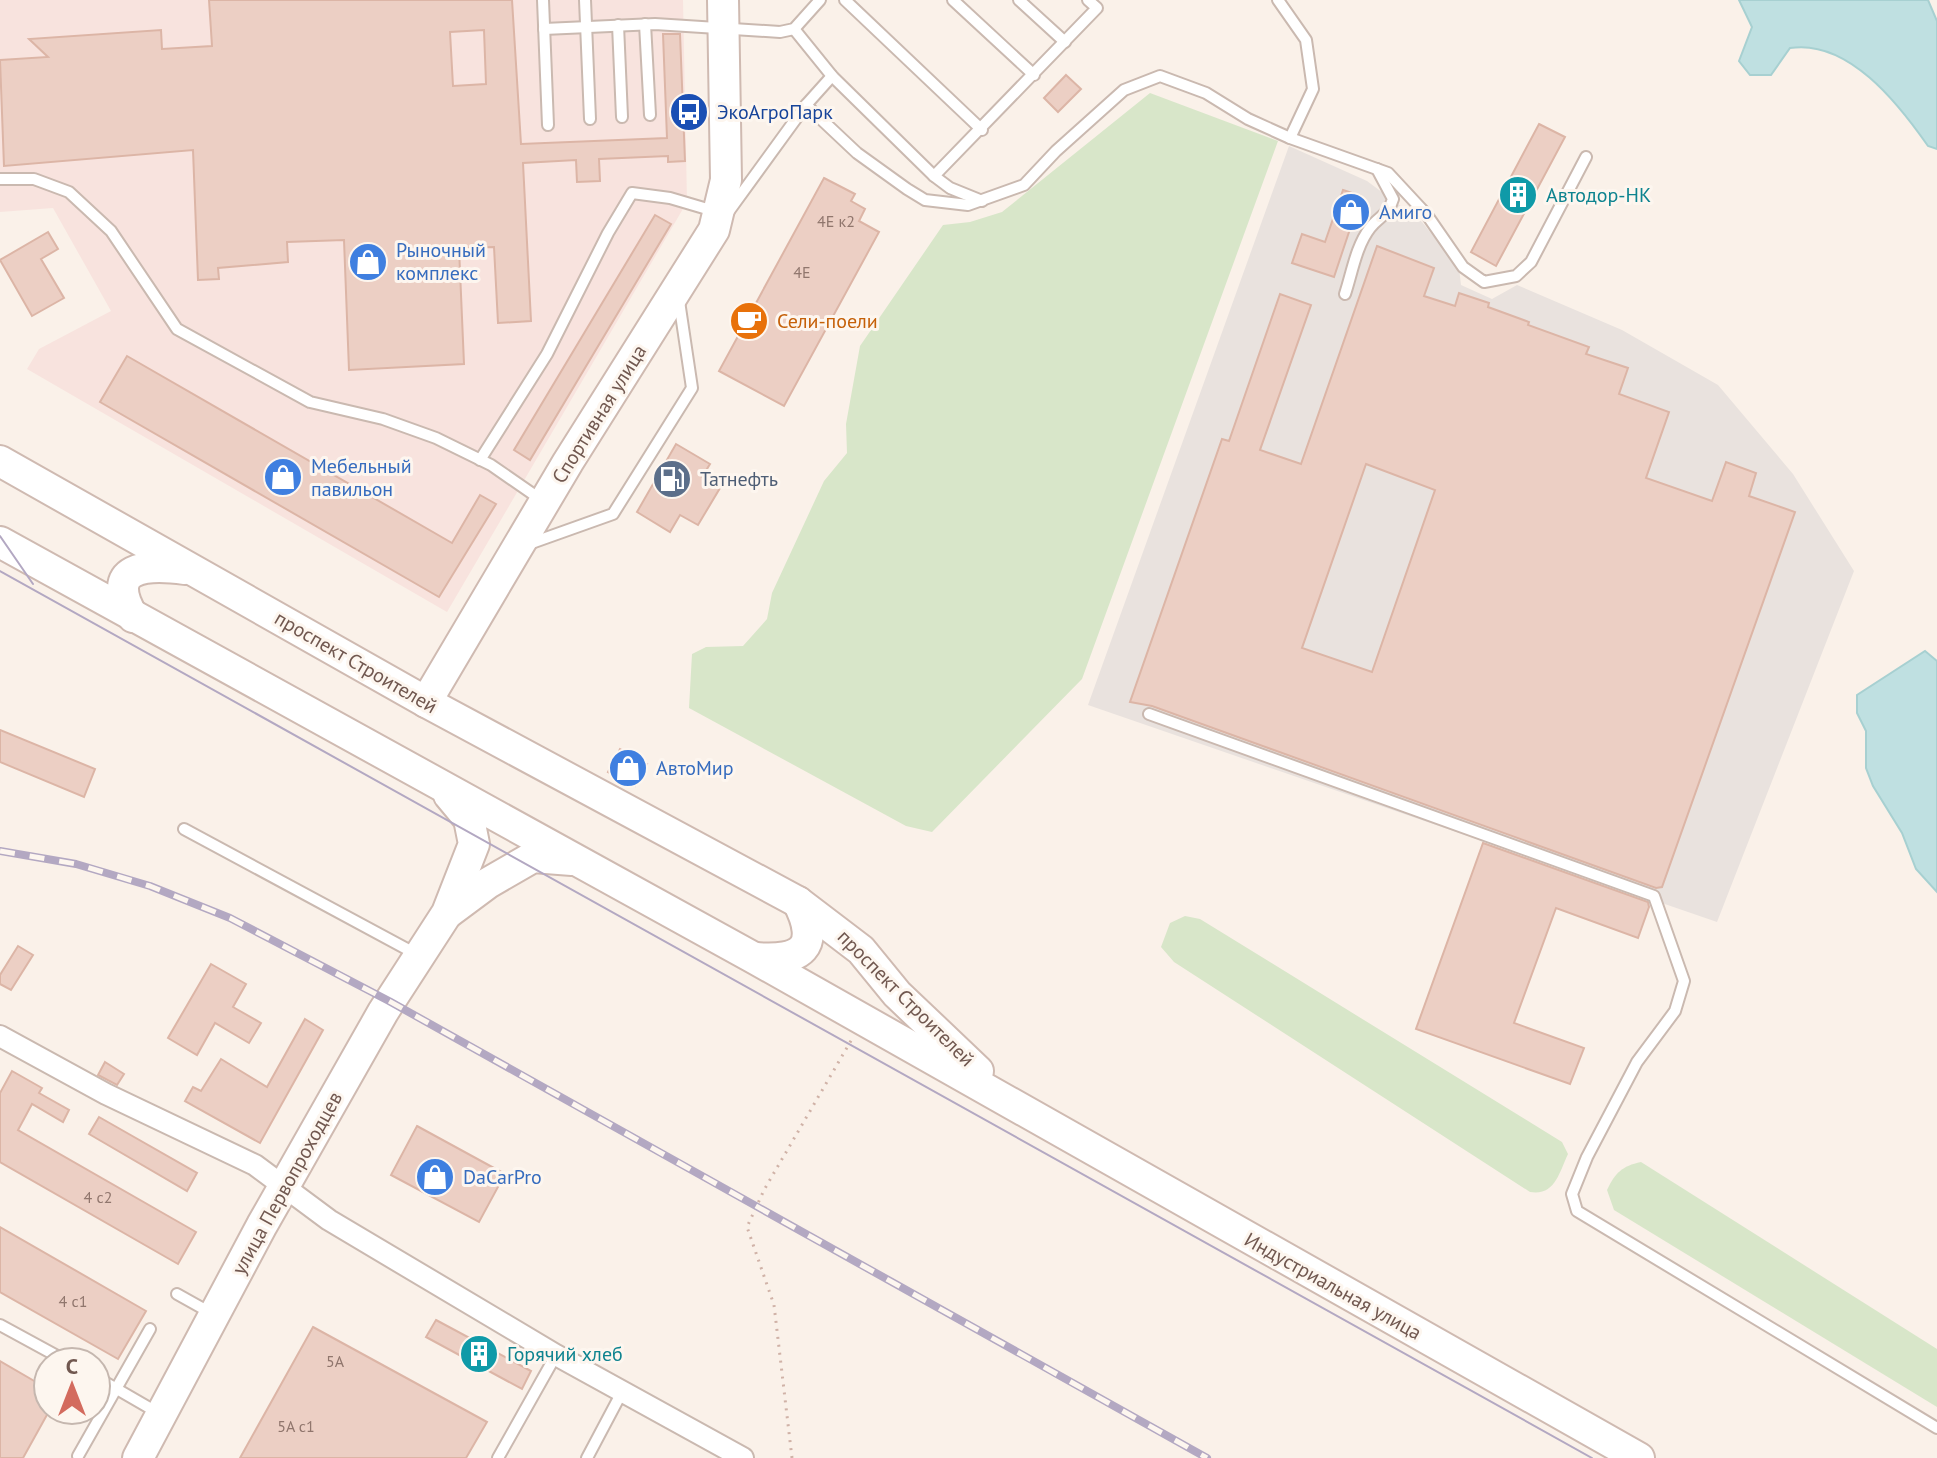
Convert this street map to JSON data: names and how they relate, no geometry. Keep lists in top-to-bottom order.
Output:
{
  "streets": {
    "main road": [
      "Спортивная улица",
      "проспект Строителей",
      "улица Первопроходцев",
      "Индустриальная улица"
    ]
  },
  "crossings": [
    ["Спортивная улица", "проспект Строителей"],
    ["проспект Строителей", "улица Первопроходцев"],
    ["проспект Строителей", "Индустриальная улица"]
  ],
  "places": {
    "bus stop": ["ЭкоАгроПарк"],
    "building": ["Автодор-НК", "Горячий хлеб"],
    "shop": [
      "Амиго",
      "Рыночный комплекс",
      "Мебельный павильон",
      "АвтоМир",
      "DaCarPro"
    ],
    "cafe": ["Сели-поели"],
    "fuel station": ["Татнефть"]
  },
  "house_numbers": [
    "4Е к2",
    "4Е",
    "4 с2",
    "4 с1",
    "5А",
    "5А с1"
  ],
  "north": "top"
}
